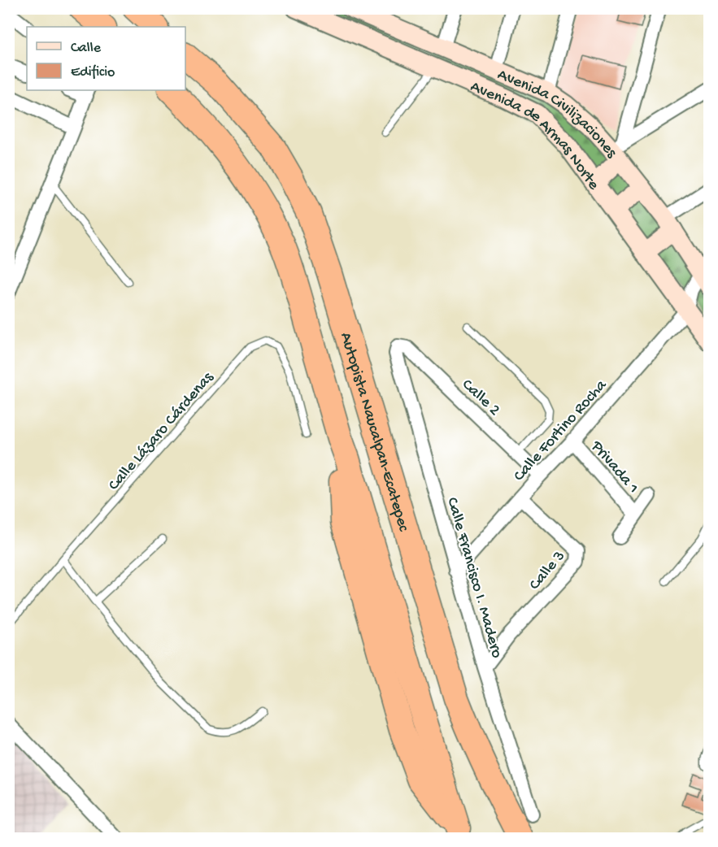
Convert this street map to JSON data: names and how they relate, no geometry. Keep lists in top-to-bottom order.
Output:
{
  "streets": {
    "highway": ["Autopista Naucalpan-Ecatepec"],
    "main road": ["Avenida Civilizaciones", "Avenida de Armas Norte"],
    "street": [
      "Calle 2",
      "Calle Fortino Rocha",
      "Privada 1",
      "Calle 3",
      "Calle Francisco I. Madero"
    ],
    "lane": ["Calle Lázaro Cárdenas"]
  },
  "crossings": [
    ["Avenida de Armas Norte", "Calle Fortino Rocha"],
    ["Calle 2", "Calle Fortino Rocha"],
    ["Calle 2", "Calle Francisco I. Madero"],
    ["Calle Fortino Rocha", "Privada 1"],
    ["Calle Fortino Rocha", "Calle 3"],
    ["Calle Fortino Rocha", "Calle Francisco I. Madero"],
    ["Calle 3", "Calle Francisco I. Madero"]
  ],
  "legend": ["Calle", "Edificio"]
}
